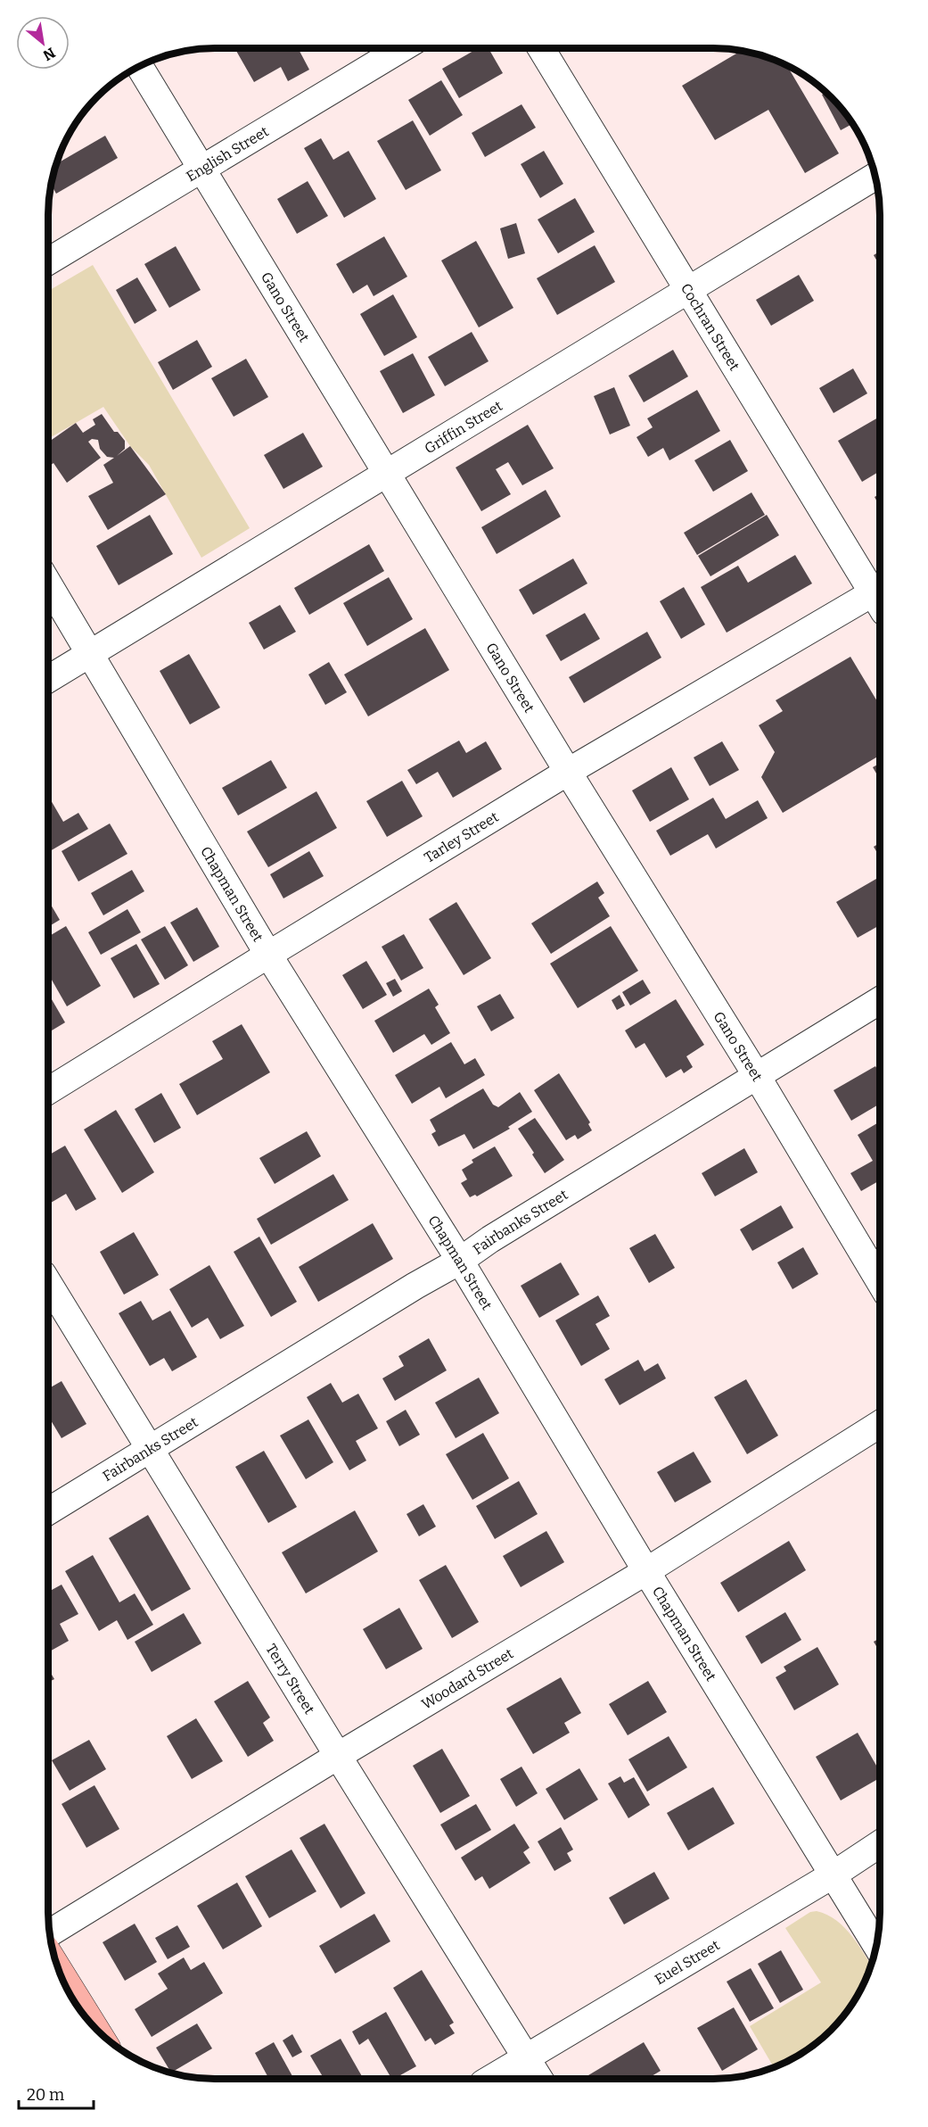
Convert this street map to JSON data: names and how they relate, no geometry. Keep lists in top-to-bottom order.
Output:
{
  "streets": {
    "street": [
      "English Street",
      "Gano Street",
      "Cochran Street",
      "Griffin Street",
      "Tarley Street",
      "Chapman Street",
      "Fairbanks Street",
      "Woodard Street",
      "Terry Street",
      "Euel Street"
    ]
  },
  "crossings": [
    ["English Street", "Gano Street"],
    ["Gano Street", "Griffin Street"],
    ["Gano Street", "Tarley Street"],
    ["Gano Street", "Fairbanks Street"],
    ["Cochran Street", "Griffin Street"],
    ["Griffin Street", "Chapman Street"],
    ["Tarley Street", "Chapman Street"],
    ["Chapman Street", "Fairbanks Street"],
    ["Chapman Street", "Woodard Street"],
    ["Chapman Street", "Euel Street"],
    ["Fairbanks Street", "Terry Street"],
    ["Woodard Street", "Terry Street"],
    ["Terry Street", "Euel Street"]
  ],
  "scale_bar": "20 m",
  "north": "bottom right"
}
